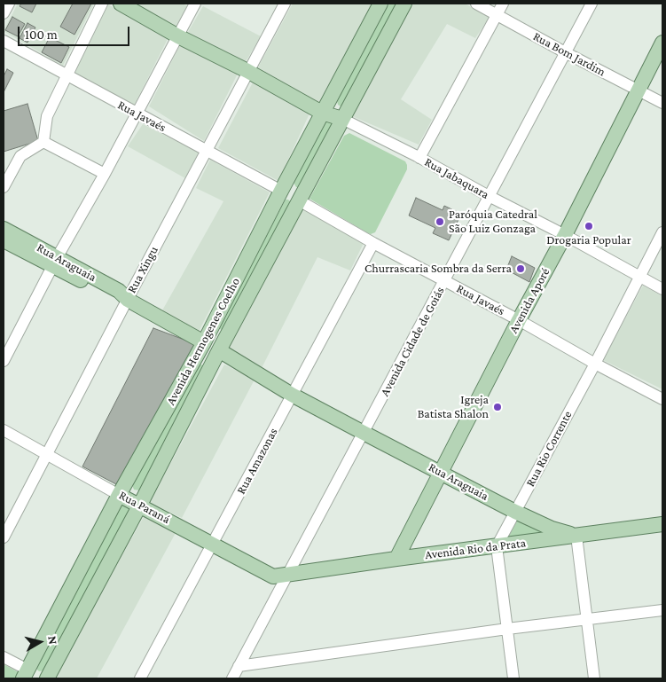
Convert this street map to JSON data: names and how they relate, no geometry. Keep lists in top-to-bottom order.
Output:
{
  "streets": {
    "main road": [
      "Rua Araguaia",
      "Avenida Aporé",
      "Avenida Hermogenes Coelho",
      "Rua Paraná",
      "Avenida Rio da Prata"
    ],
    "street": [
      "Rua Bom Jardim",
      "Rua Javaés",
      "Rua Jabaquara",
      "Rua Xingu",
      "Avenida Cidade de Goiás",
      "Rua Rio Corrente",
      "Rua Amazonas"
    ]
  },
  "crossings": [
    ["Rua Bom Jardim", "Avenida Aporé"],
    ["Rua Bom Jardim", "Avenida Cidade de Goiás"],
    ["Rua Javaés", "Rua Xingu"],
    ["Rua Javaés", "Avenida Aporé"],
    ["Rua Javaés", "Avenida Hermogenes Coelho"],
    ["Rua Javaés", "Avenida Cidade de Goiás"],
    ["Rua Javaés", "Rua Rio Corrente"],
    ["Rua Javaés", "Rua Amazonas"],
    ["Rua Jabaquara", "Avenida Aporé"],
    ["Rua Jabaquara", "Avenida Hermogenes Coelho"],
    ["Rua Jabaquara", "Avenida Cidade de Goiás"],
    ["Rua Jabaquara", "Rua Rio Corrente"],
    ["Rua Araguaia", "Rua Xingu"],
    ["Rua Araguaia", "Avenida Aporé"],
    ["Rua Araguaia", "Avenida Hermogenes Coelho"],
    ["Rua Araguaia", "Avenida Cidade de Goiás"],
    ["Rua Araguaia", "Rua Rio Corrente"],
    ["Rua Araguaia", "Rua Amazonas"],
    ["Rua Araguaia", "Avenida Rio da Prata"],
    ["Rua Xingu", "Rua Paraná"],
    ["Avenida Aporé", "Avenida Rio da Prata"],
    ["Avenida Hermogenes Coelho", "Rua Paraná"],
    ["Avenida Cidade de Goiás", "Rua Paraná"],
    ["Avenida Cidade de Goiás", "Avenida Rio da Prata"],
    ["Rua Rio Corrente", "Avenida Rio da Prata"],
    ["Rua Amazonas", "Rua Paraná"],
    ["Rua Paraná", "Avenida Rio da Prata"]
  ],
  "places": [
    "Paróquia Catedral São Luiz Gonzaga",
    "Drogaria Popular",
    "Churrascaria Sombra da Serra",
    "Igreja Batista Shalon"
  ],
  "scale_bar": "100 m",
  "north": "right"
}
